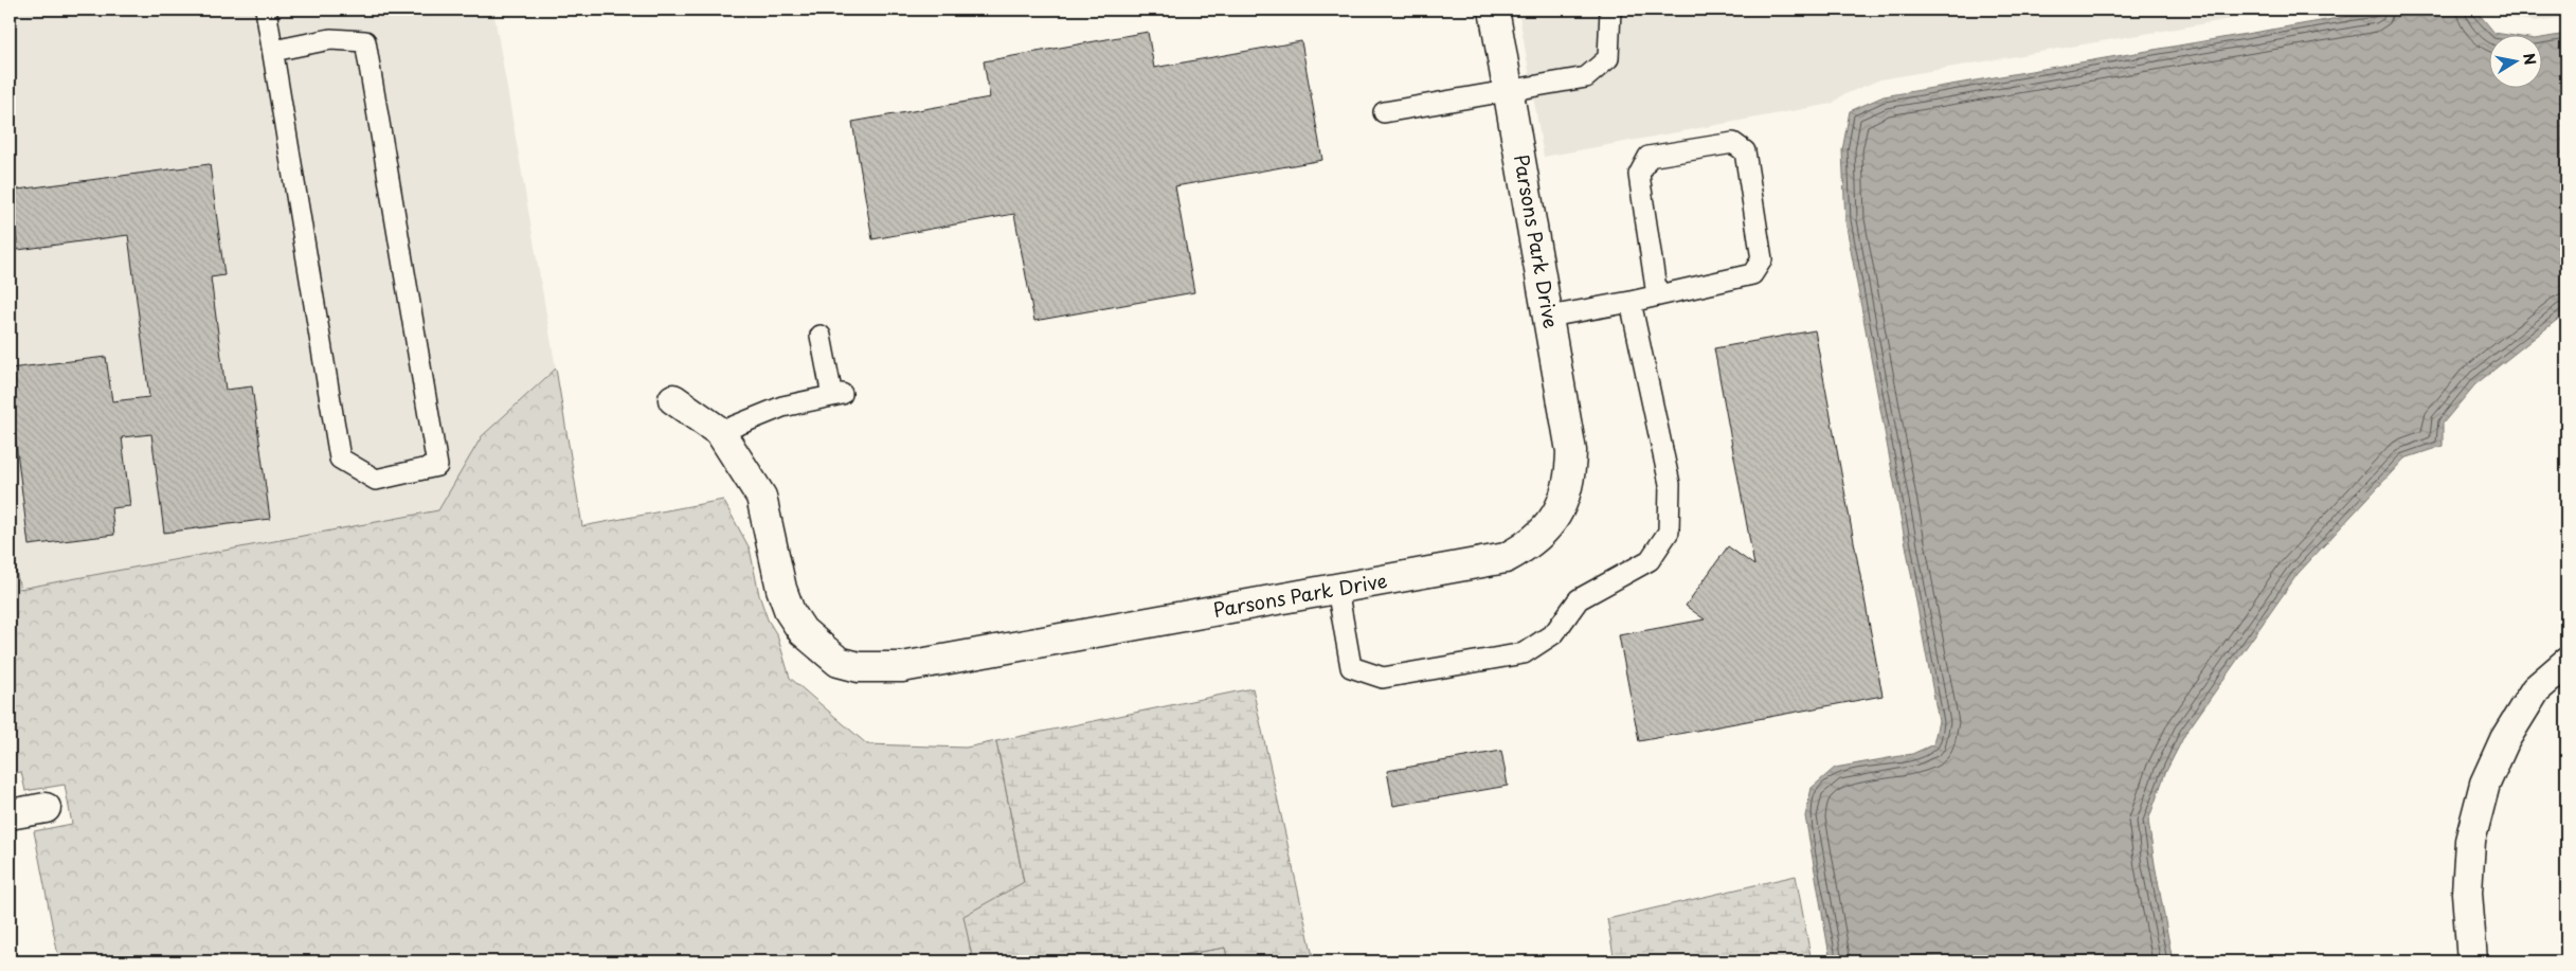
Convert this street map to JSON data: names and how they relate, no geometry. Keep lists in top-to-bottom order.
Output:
{
  "streets": {
    "street": ["Parsons Park Drive"]
  },
  "north": "right"
}
